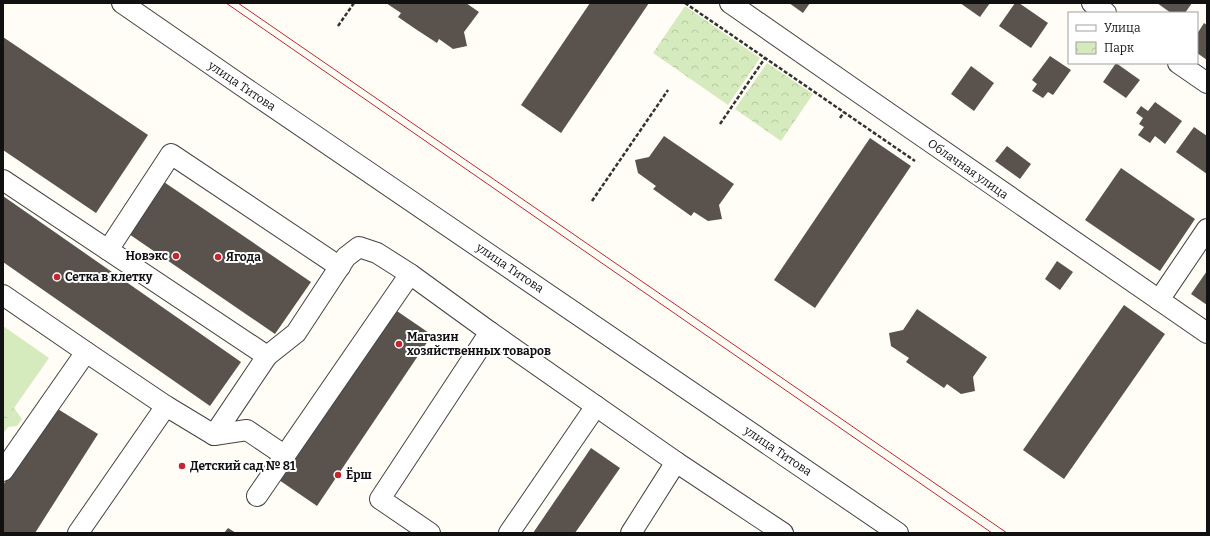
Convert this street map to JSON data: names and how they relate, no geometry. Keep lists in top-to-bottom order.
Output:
{
  "streets": {
    "street": ["улица Титова", "Облачная улица"]
  },
  "places": [
    "Новэкс",
    "Ягода",
    "Сетка в клетку",
    "Магазин хозяйственных товаров",
    "Детский сад № 81",
    "Ёрш"
  ],
  "legend": ["Улица", "Парк"]
}
